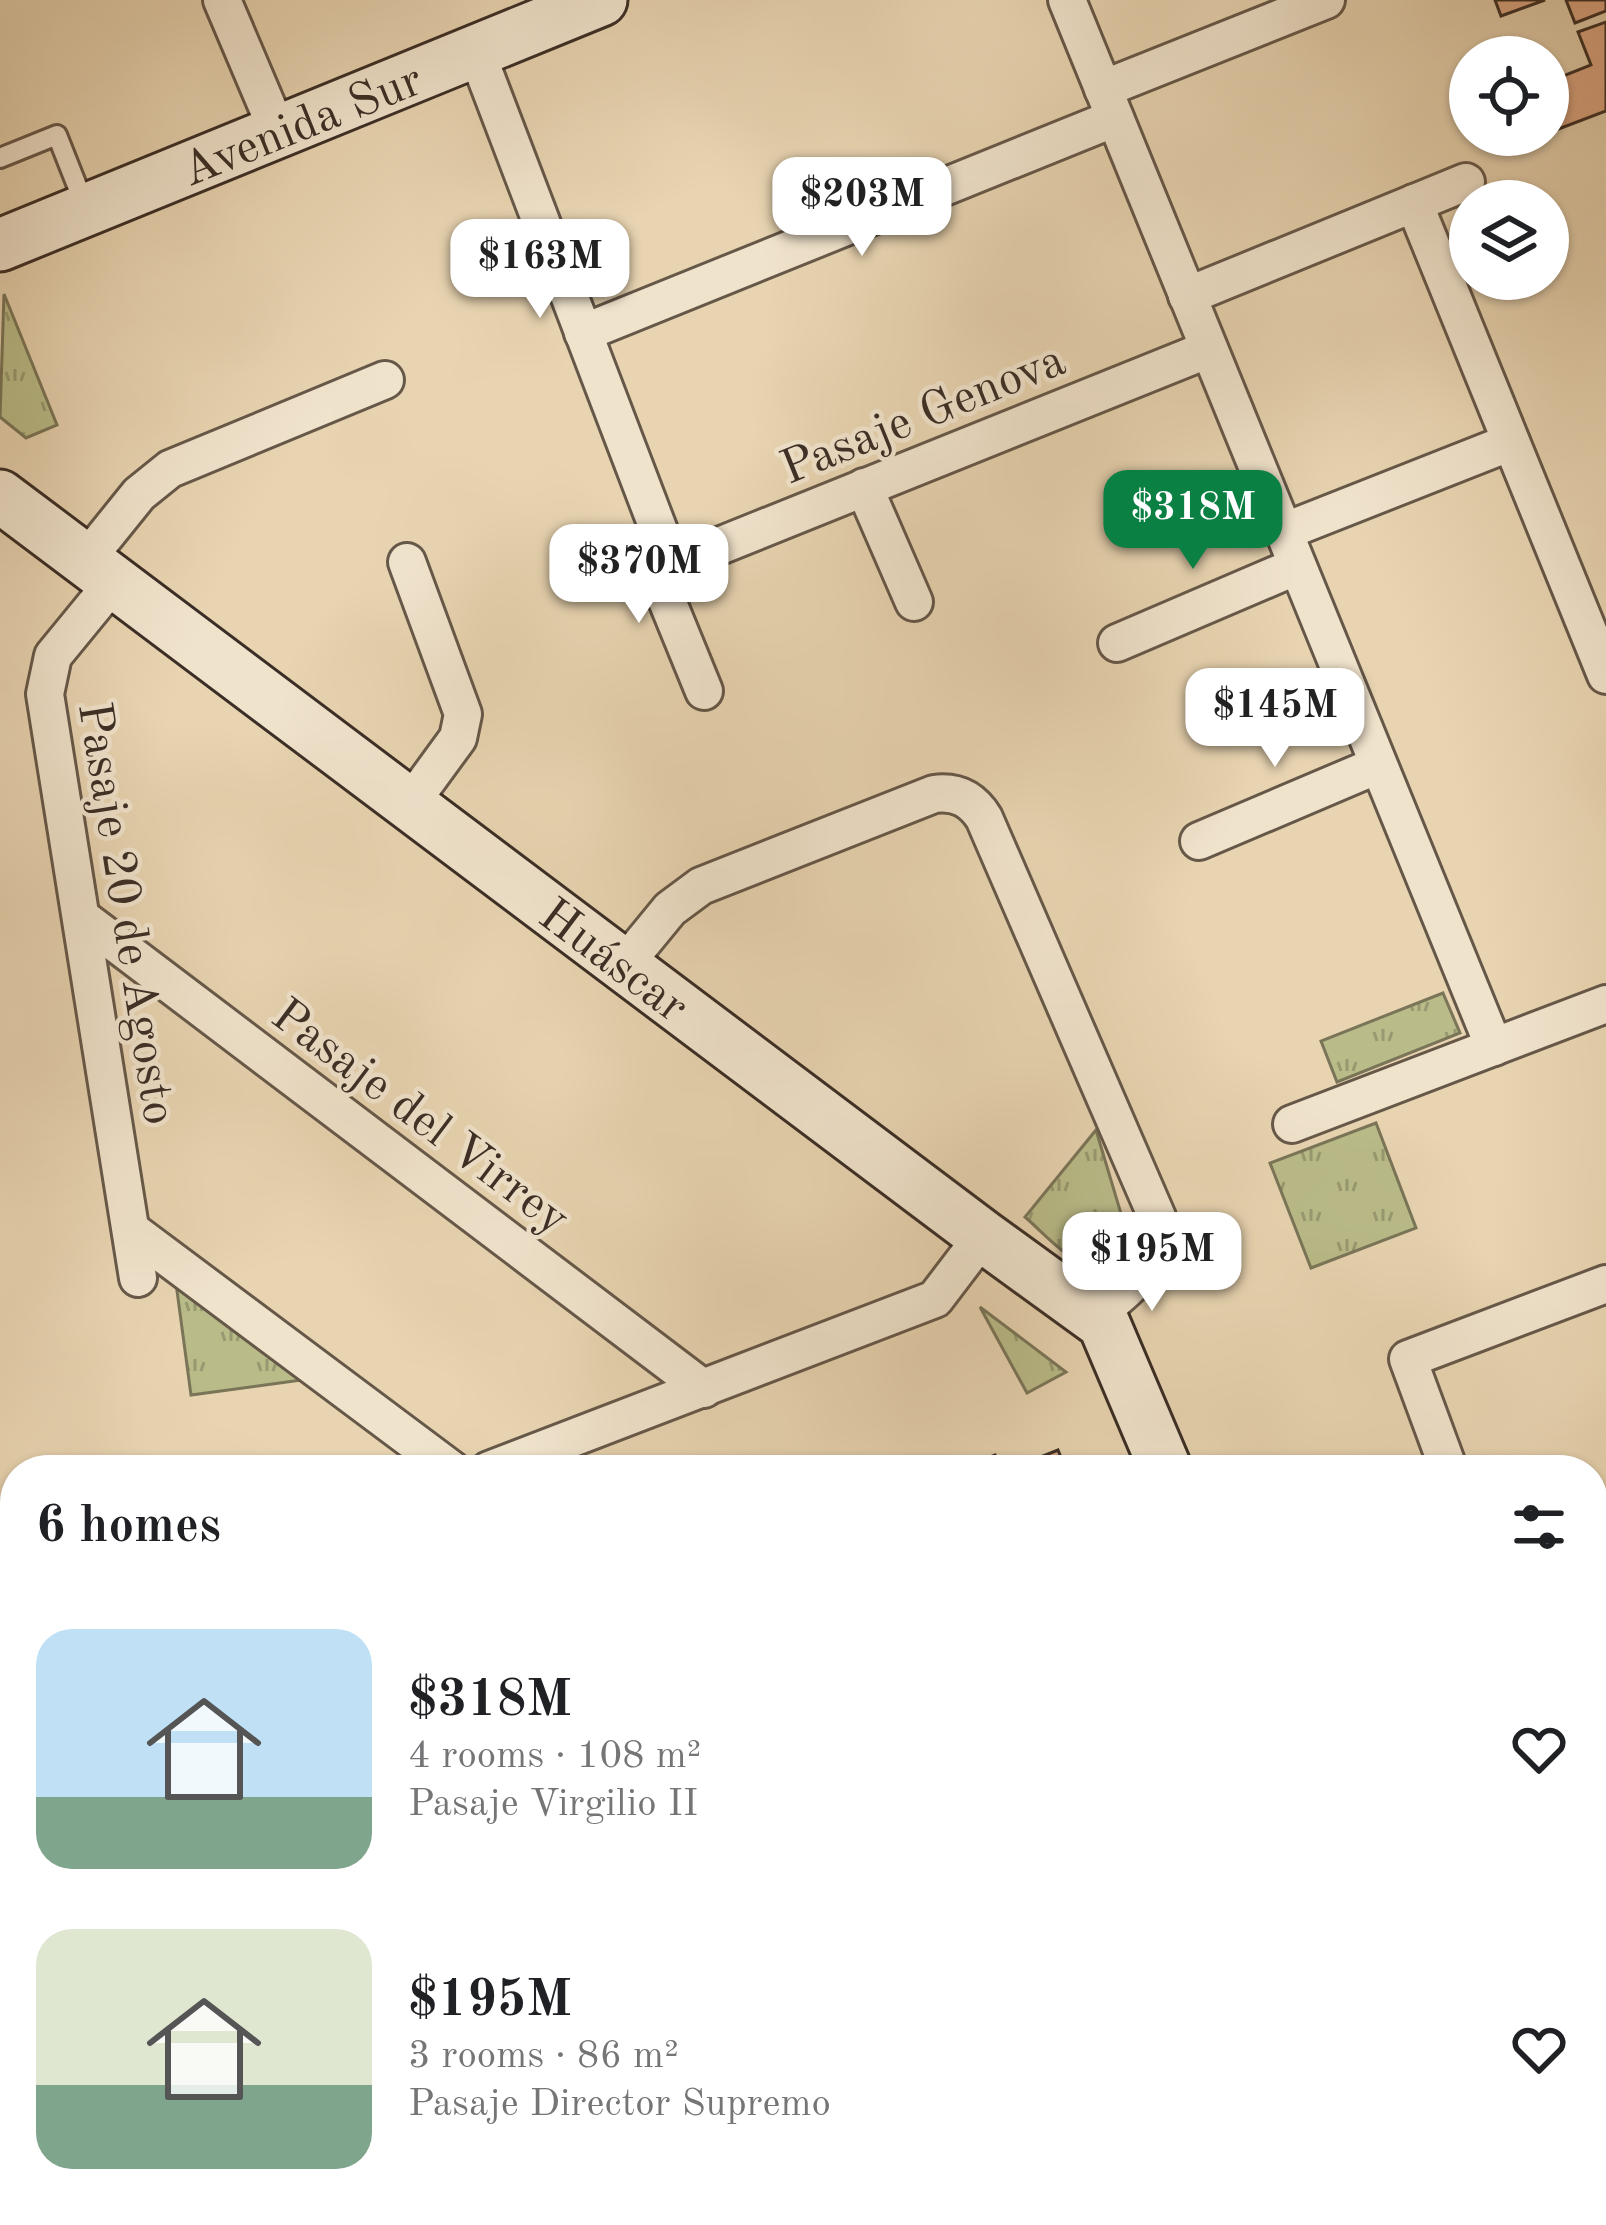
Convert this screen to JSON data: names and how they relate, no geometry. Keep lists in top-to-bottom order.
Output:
{
  "streets": {
    "street": [
      "Avenida Sur",
      "Pasaje Genova",
      "Pasaje 20 de Agosto",
      "Huáscar",
      "Pasaje del Virrey"
    ]
  },
  "crossings": [
    ["Pasaje 20 de Agosto", "Huáscar"],
    ["Pasaje 20 de Agosto", "Pasaje del Virrey"]
  ],
  "page": {
    "price": [
      "$203M",
      "$163M",
      "$318M",
      "$370M",
      "$145M",
      "$195M"
    ],
    "heading": "6 homes",
    "list": [
      {
        "name": "$318M",
        "note": "4 rooms · 108 m² · Pasaje Virgilio II"
      },
      {
        "name": "$195M",
        "note": "3 rooms · 86 m² · Pasaje Director Supremo"
      }
    ]
  }
}
